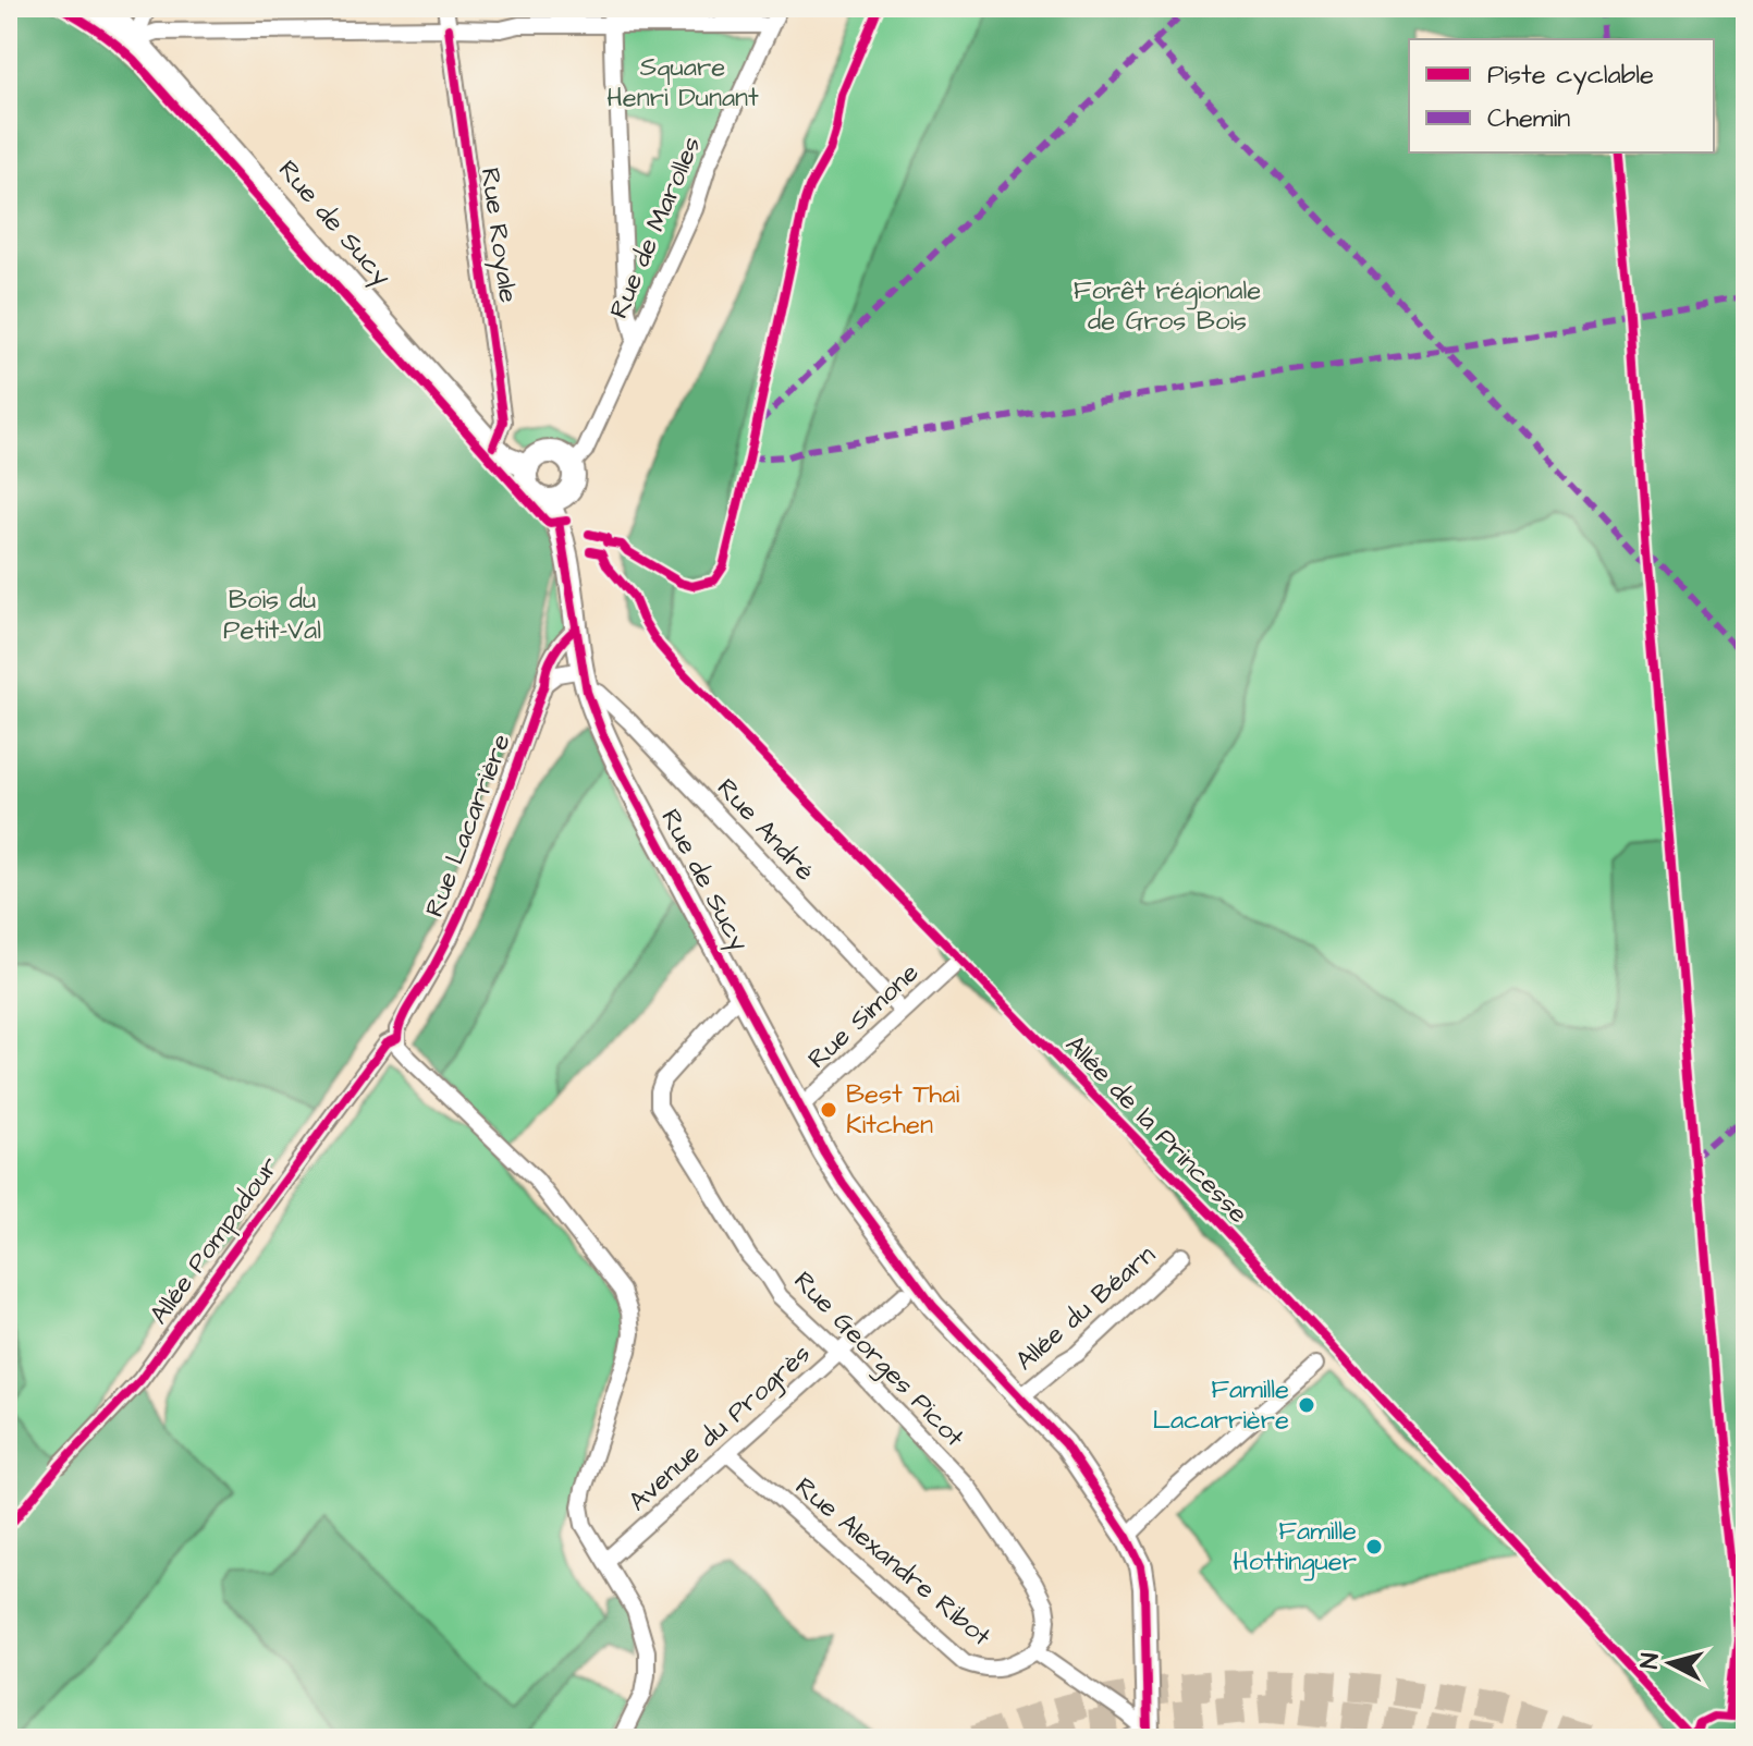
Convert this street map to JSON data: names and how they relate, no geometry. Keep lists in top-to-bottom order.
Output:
{
  "streets": {
    "main road": ["Rue de Sucy"],
    "street": [
      "Rue de Marolles",
      "Rue Royale",
      "Rue Lacarrière",
      "Rue André",
      "Rue Simone",
      "Allée Pompadour",
      "Allée du Béarn",
      "Rue Georges Picot",
      "Avenue du Progrès",
      "Rue Alexandre Ribot"
    ],
    "cycle path": ["Allée de la Princesse"]
  },
  "crossings": [
    ["Rue de Sucy", "Rue de Marolles"],
    ["Rue de Sucy", "Rue Royale"],
    ["Rue de Sucy", "Rue Lacarrière"],
    ["Rue de Sucy", "Rue André"],
    ["Rue de Sucy", "Rue Simone"],
    ["Rue de Sucy", "Allée du Béarn"],
    ["Rue de Sucy", "Rue Georges Picot"],
    ["Rue Lacarrière", "Allée Pompadour"],
    ["Rue André", "Rue Simone"],
    ["Rue Georges Picot", "Avenue du Progrès"],
    ["Rue Georges Picot", "Rue Alexandre Ribot"],
    ["Avenue du Progrès", "Rue Alexandre Ribot"]
  ],
  "parks": ["Square Henri Dunant", "Forêt régionale de Gros Bois", "Bois du Petit-Val"],
  "places": ["Best Thai Kitchen", "Famille Lacarrière", "Famille Hottinguer"],
  "legend": ["Piste cyclable", "Chemin"],
  "north": "left"
}
